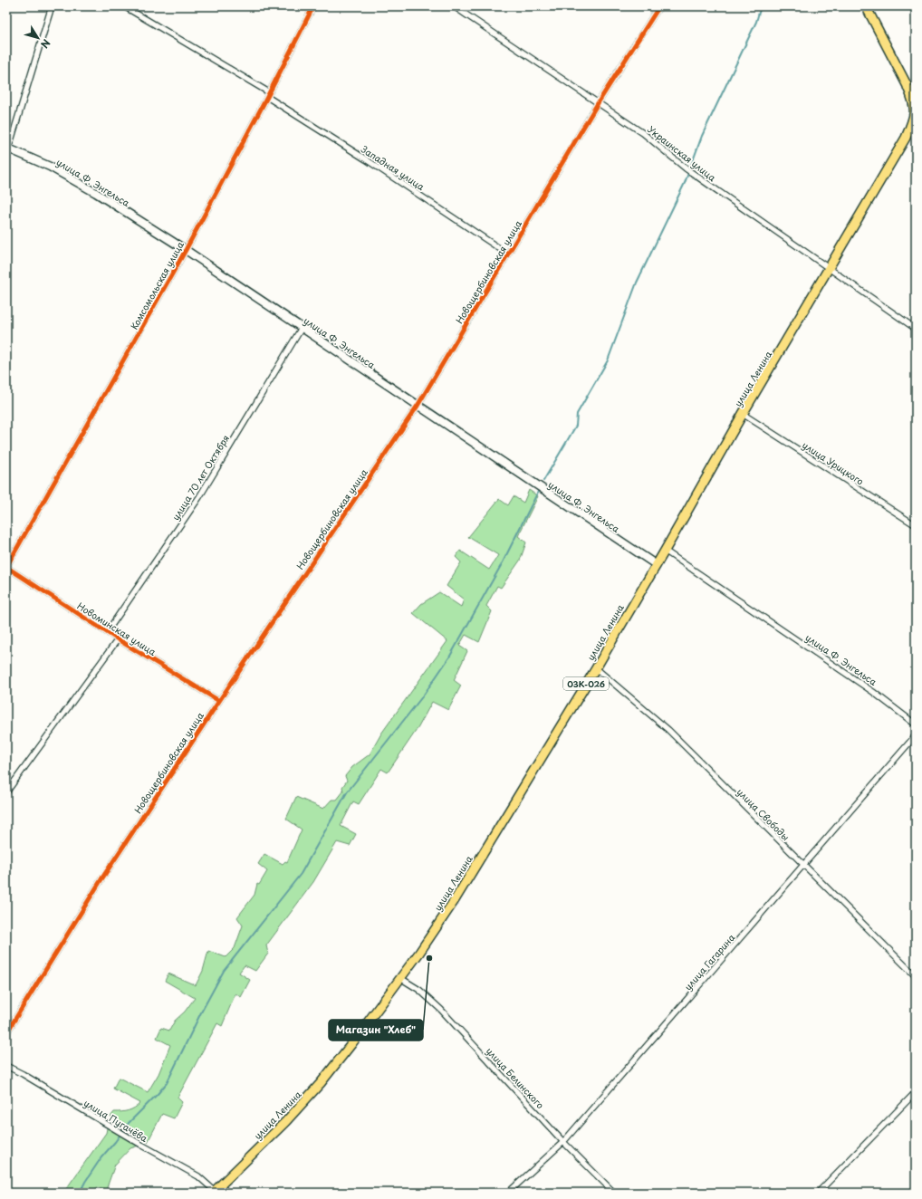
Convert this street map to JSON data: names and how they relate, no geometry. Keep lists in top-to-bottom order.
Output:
{
  "streets": {
    "main road": ["улица Ф. Энгельса", "улица Ленина", "03К-026"],
    "street": [
      "Украинская улица",
      "Западная улица",
      "Новощербиновская улица",
      "Комсомольская улица",
      "улица Урицкого",
      "улица 70 лет Октября",
      "Новоминская улица",
      "улица Свободы",
      "улица Гагарина",
      "улица Белинского",
      "улица Пугачёва"
    ]
  },
  "crossings": [
    ["Украинская улица", "Новощербиновская улица"],
    ["Украинская улица", "улица Ленина"],
    ["Западная улица", "Новощербиновская улица"],
    ["Западная улица", "Комсомольская улица"],
    ["улица Ф. Энгельса", "Новощербиновская улица"],
    ["улица Ф. Энгельса", "Комсомольская улица"],
    ["улица Ф. Энгельса", "улица Ленина"],
    ["улица Ф. Энгельса", "улица 70 лет Октября"],
    ["Новощербиновская улица", "Новоминская улица"],
    ["Комсомольская улица", "Новоминская улица"],
    ["улица Ленина", "улица Урицкого"],
    ["улица Ленина", "03К-026"],
    ["улица Ленина", "улица Свободы"],
    ["улица Ленина", "улица Белинского"],
    ["улица Ленина", "улица Пугачёва"],
    ["улица 70 лет Октября", "Новоминская улица"],
    ["улица Свободы", "улица Гагарина"],
    ["улица Гагарина", "улица Белинского"]
  ],
  "places": ["Магазин \"Хлеб\""],
  "north": "bottom right"
}
